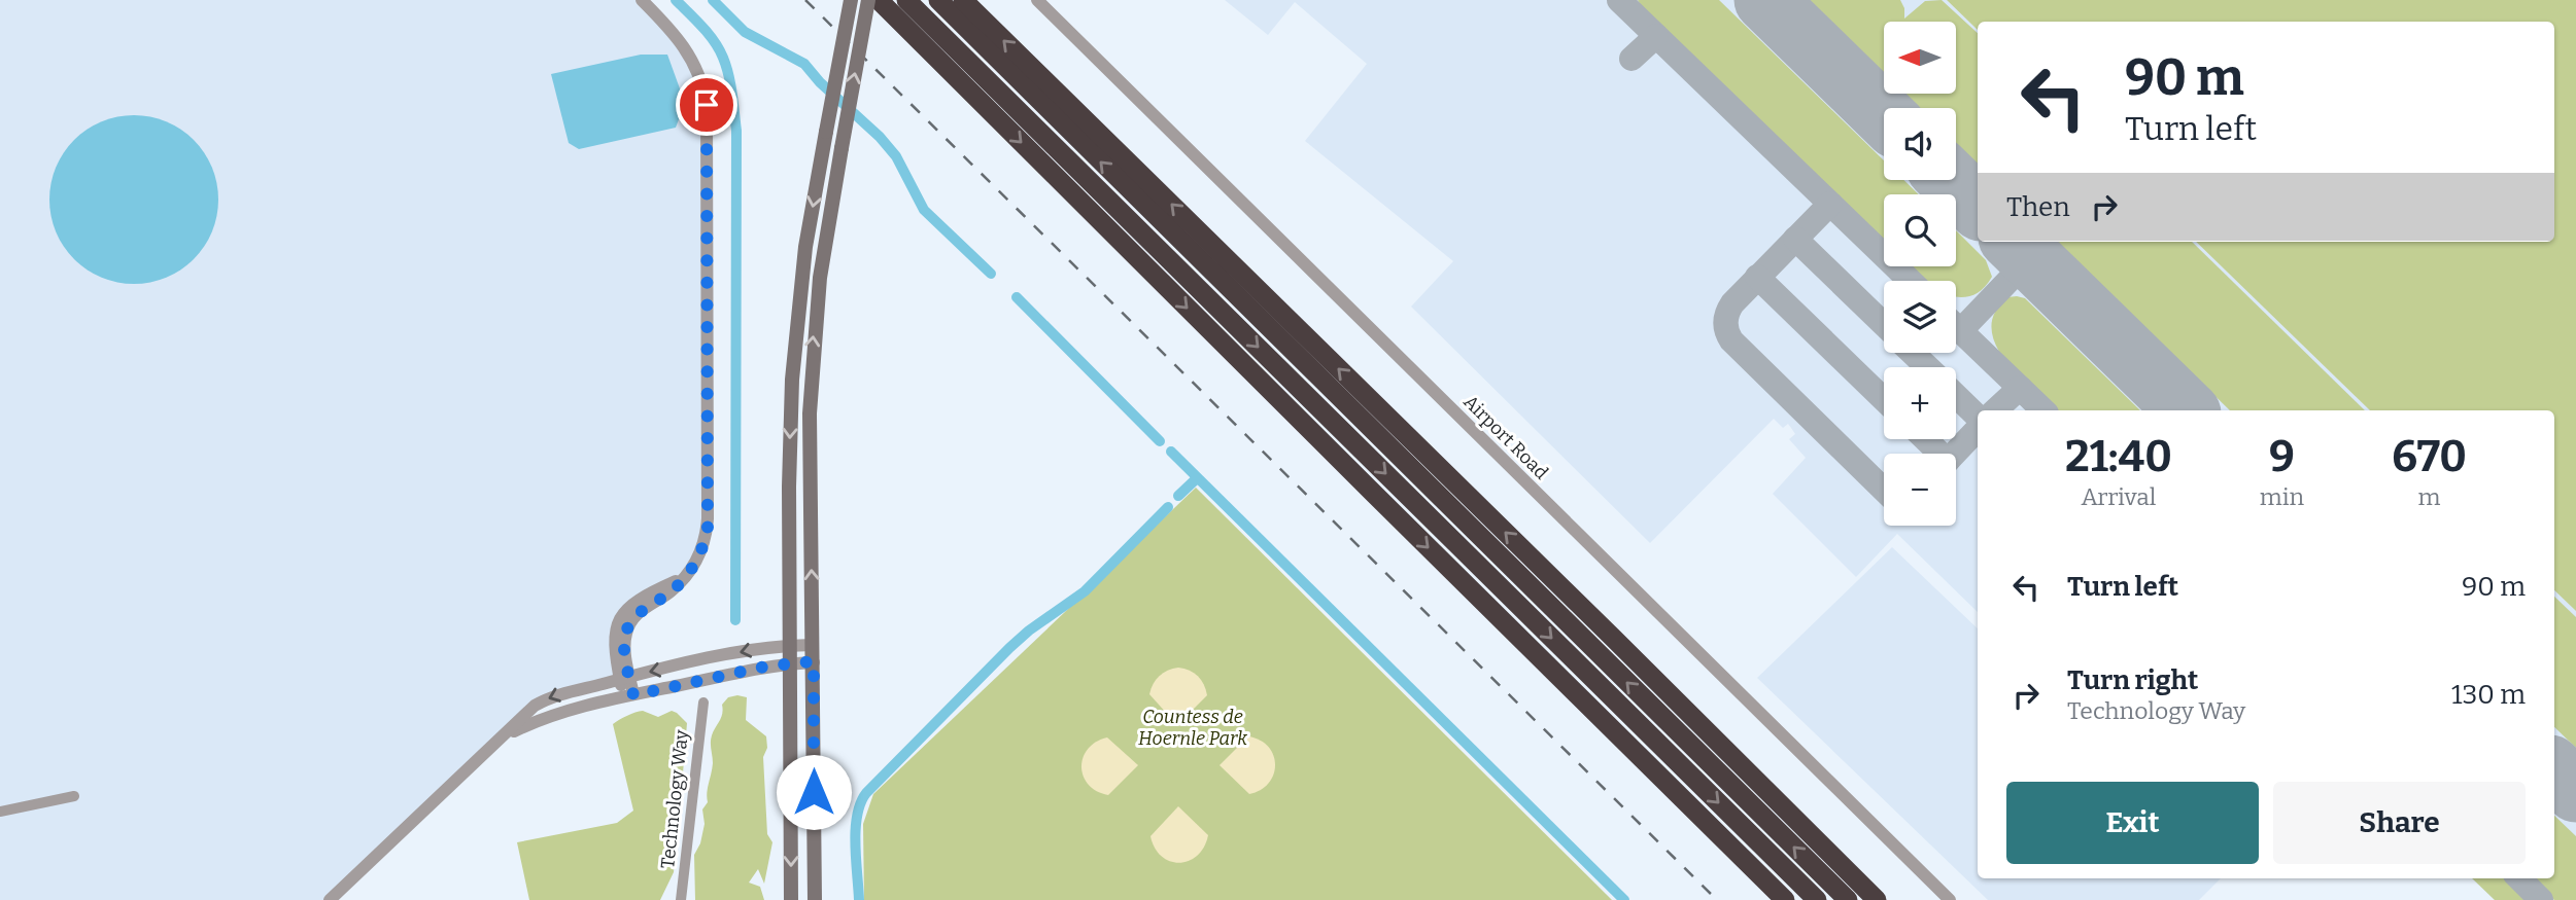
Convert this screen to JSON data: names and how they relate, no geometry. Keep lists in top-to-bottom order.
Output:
{
  "streets": {
    "street": ["Airport Road", "Technology Way"]
  },
  "parks": ["Countess de Hoernle Park"],
  "north": "left",
  "page": {
    "map_buttons": ["+", "−"],
    "turn": ["90 m", "Turn left"],
    "then": "Then",
    "eta": [
      "21:40",
      "Arrival",
      "9",
      "min",
      "670",
      "m"
    ],
    "list": [
      {
        "name": "Turn left",
        "value": "90 m"
      },
      {
        "name": "Turn right",
        "note": "Technology Way",
        "value": "130 m"
      }
    ],
    "buttons": ["Exit", "Share"]
  }
}
